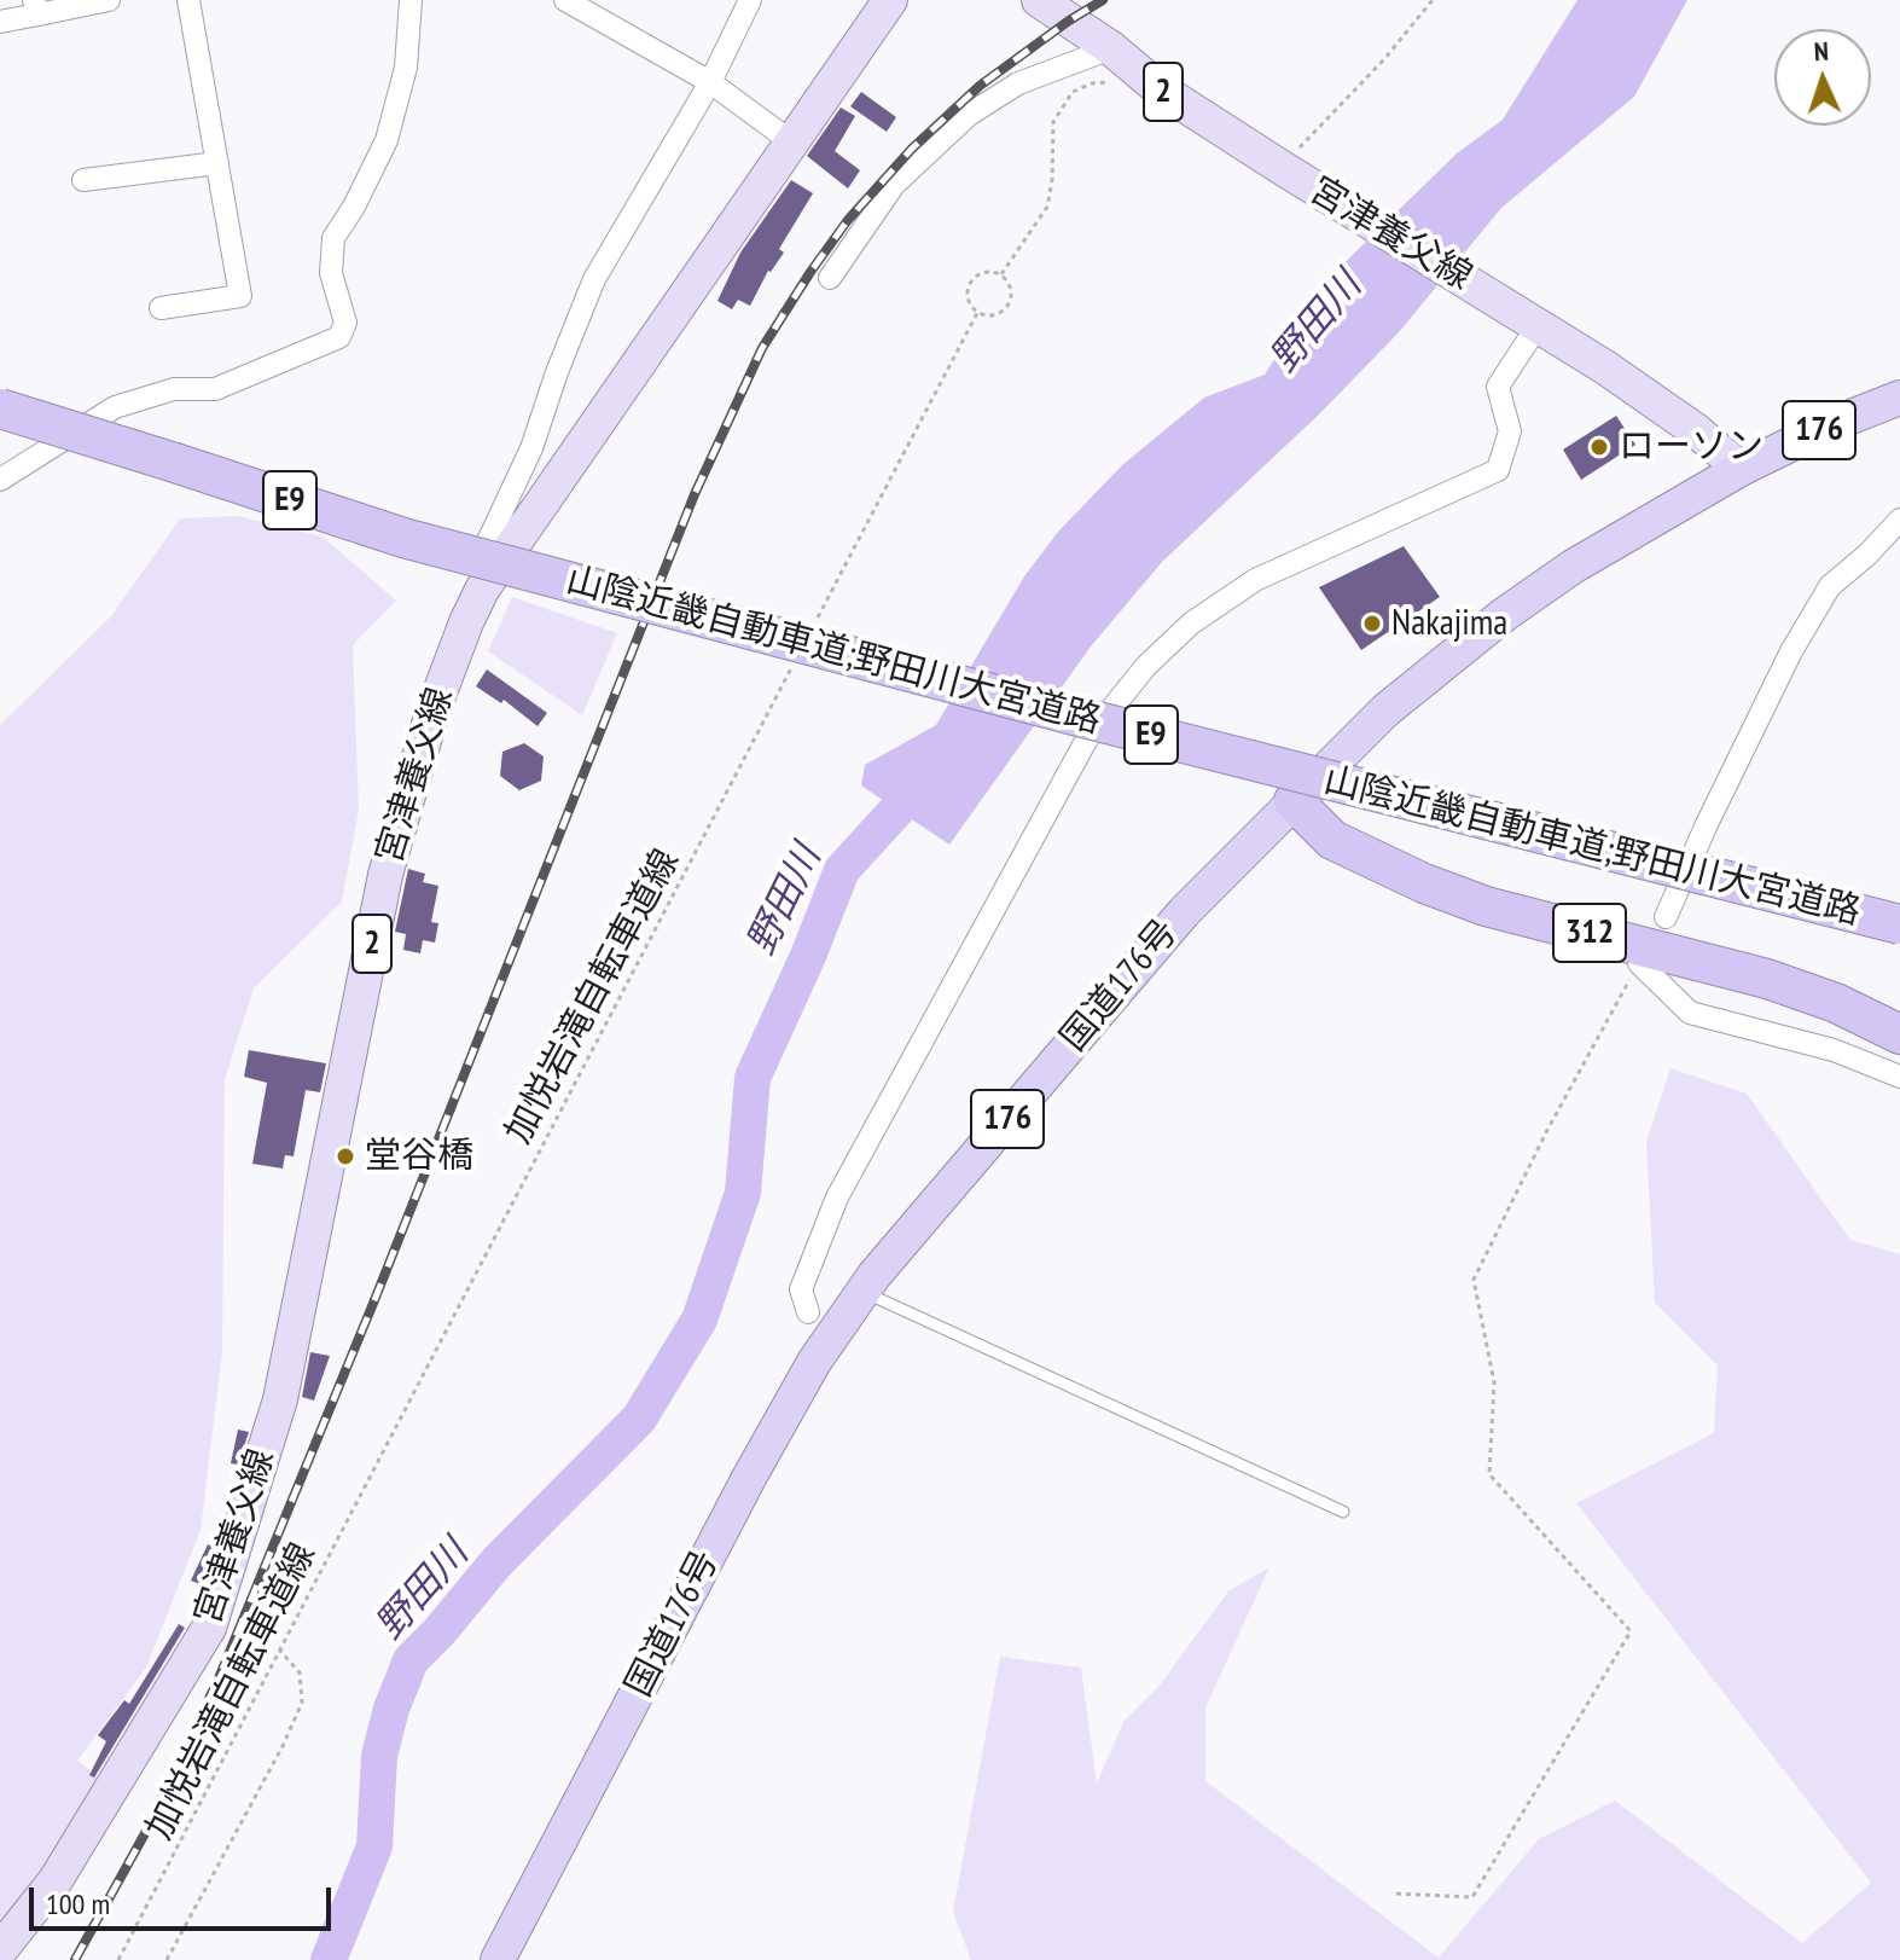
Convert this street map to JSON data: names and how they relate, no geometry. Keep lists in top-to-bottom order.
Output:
{
  "streets": {
    "highway": [
      "176",
      "E9",
      "山陰近畿自動車道;野田川大宮道路",
      "312",
      "国道176号"
    ],
    "main road": ["2", "宮津養父線"],
    "path": ["加悦岩滝自転車道線"]
  },
  "crossings": [
    ["宮津養父線", "国道176号"],
    ["312", "国道176号"]
  ],
  "water": ["野田川"],
  "places": ["ローソン", "Nakajima", "堂谷橋"],
  "scale_bar": "100 m",
  "north": "top"
}
